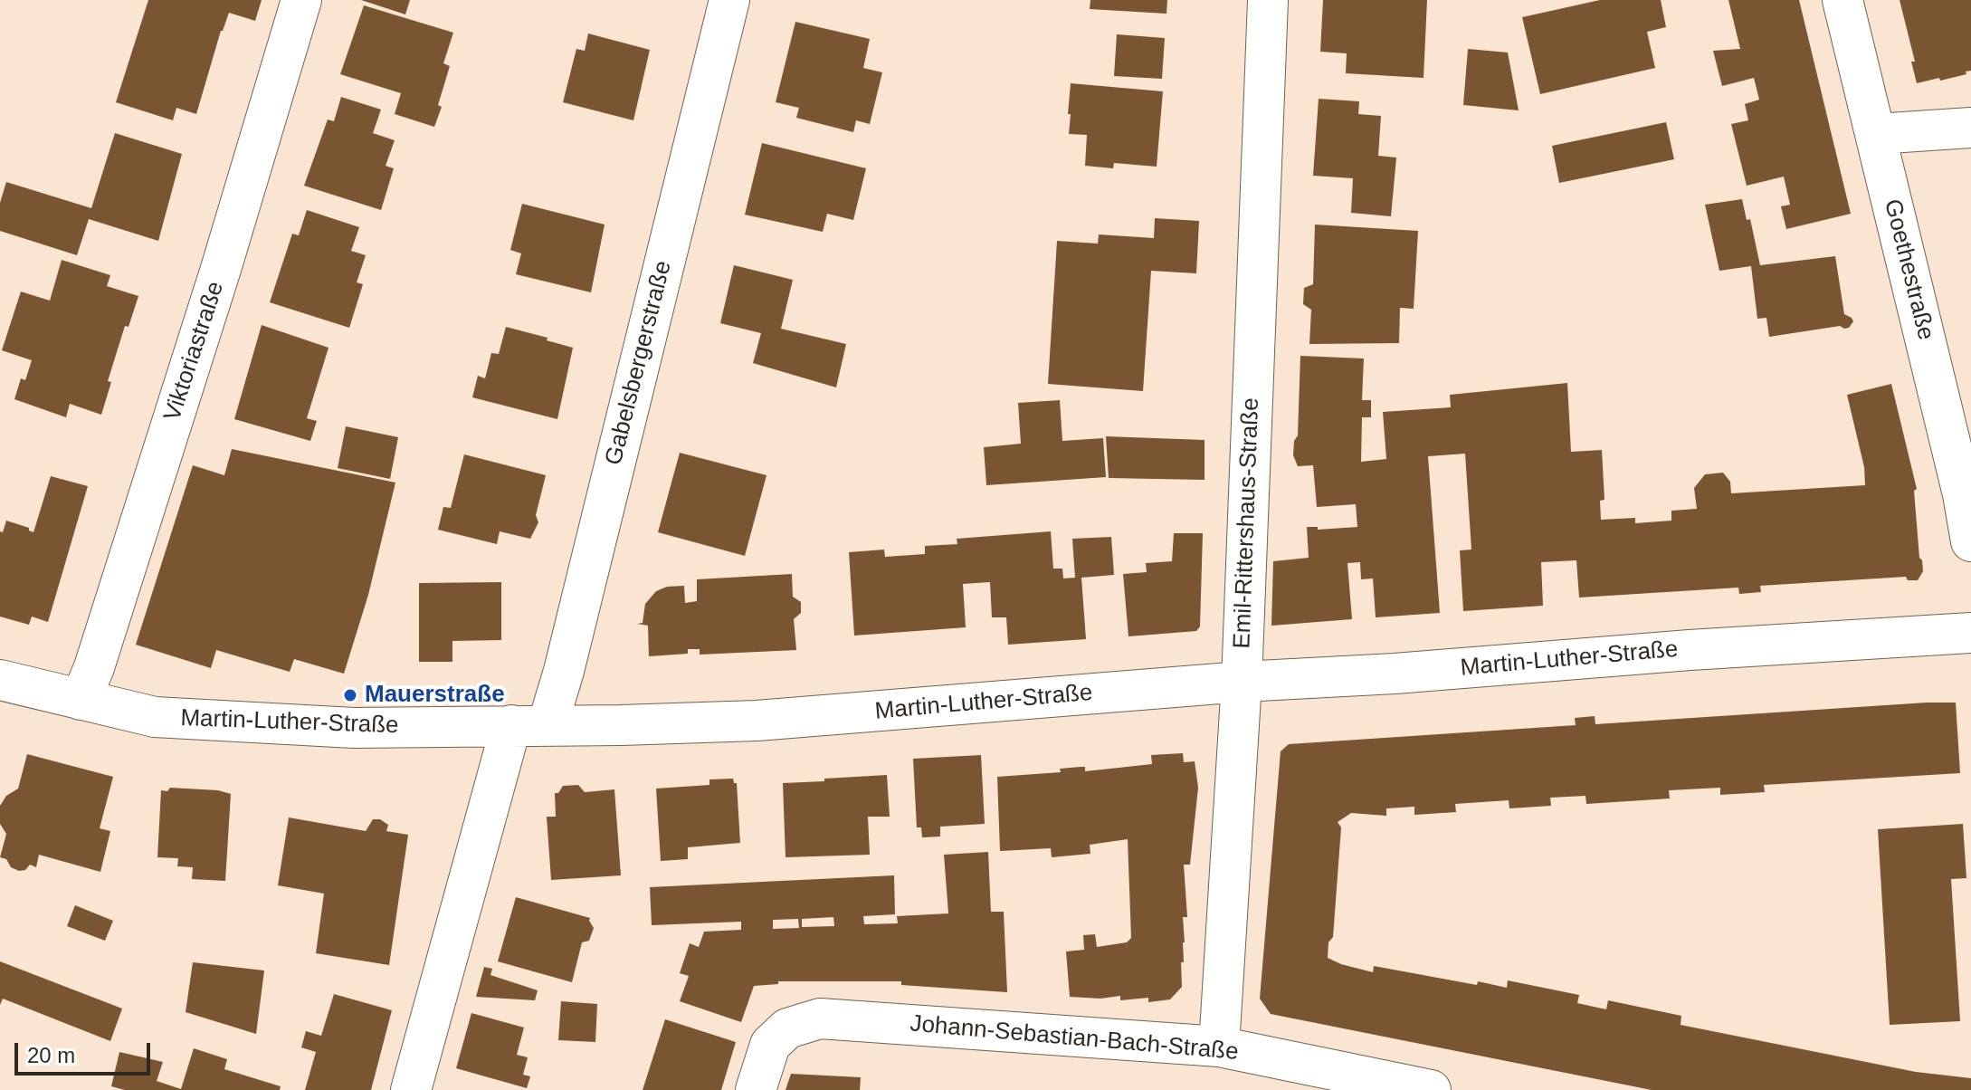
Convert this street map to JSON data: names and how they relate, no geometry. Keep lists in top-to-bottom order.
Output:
{
  "streets": {
    "street": [
      "Goethestraße",
      "Viktoriastraße",
      "Gabelsbergerstraße",
      "Emil-Rittershaus-Straße",
      "Martin-Luther-Straße",
      "Johann-Sebastian-Bach-Straße"
    ]
  },
  "crossings": [
    ["Viktoriastraße", "Martin-Luther-Straße"],
    ["Gabelsbergerstraße", "Martin-Luther-Straße"],
    ["Emil-Rittershaus-Straße", "Martin-Luther-Straße"],
    ["Emil-Rittershaus-Straße", "Johann-Sebastian-Bach-Straße"]
  ],
  "places": ["Mauerstraße"],
  "scale_bar": "20 m"
}
